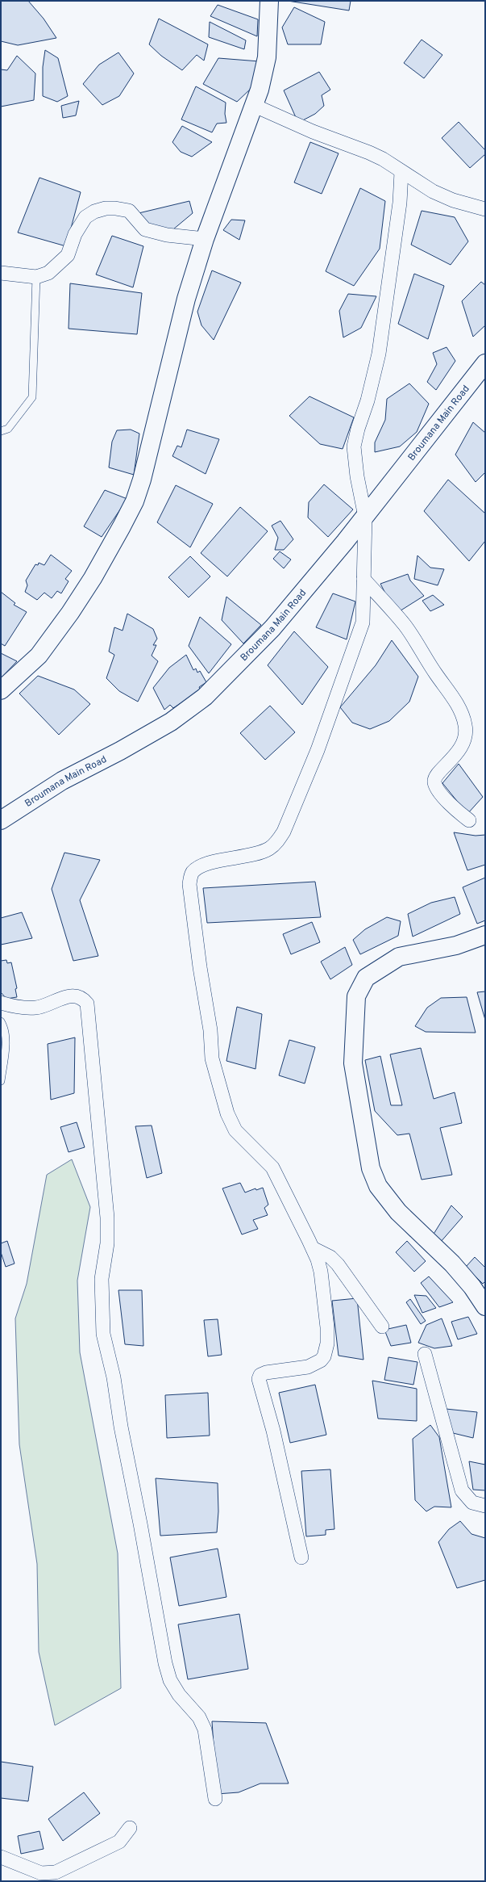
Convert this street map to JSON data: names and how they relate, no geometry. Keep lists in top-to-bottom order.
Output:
{
  "streets": {
    "street": ["Broumana Main Road"]
  }
}
